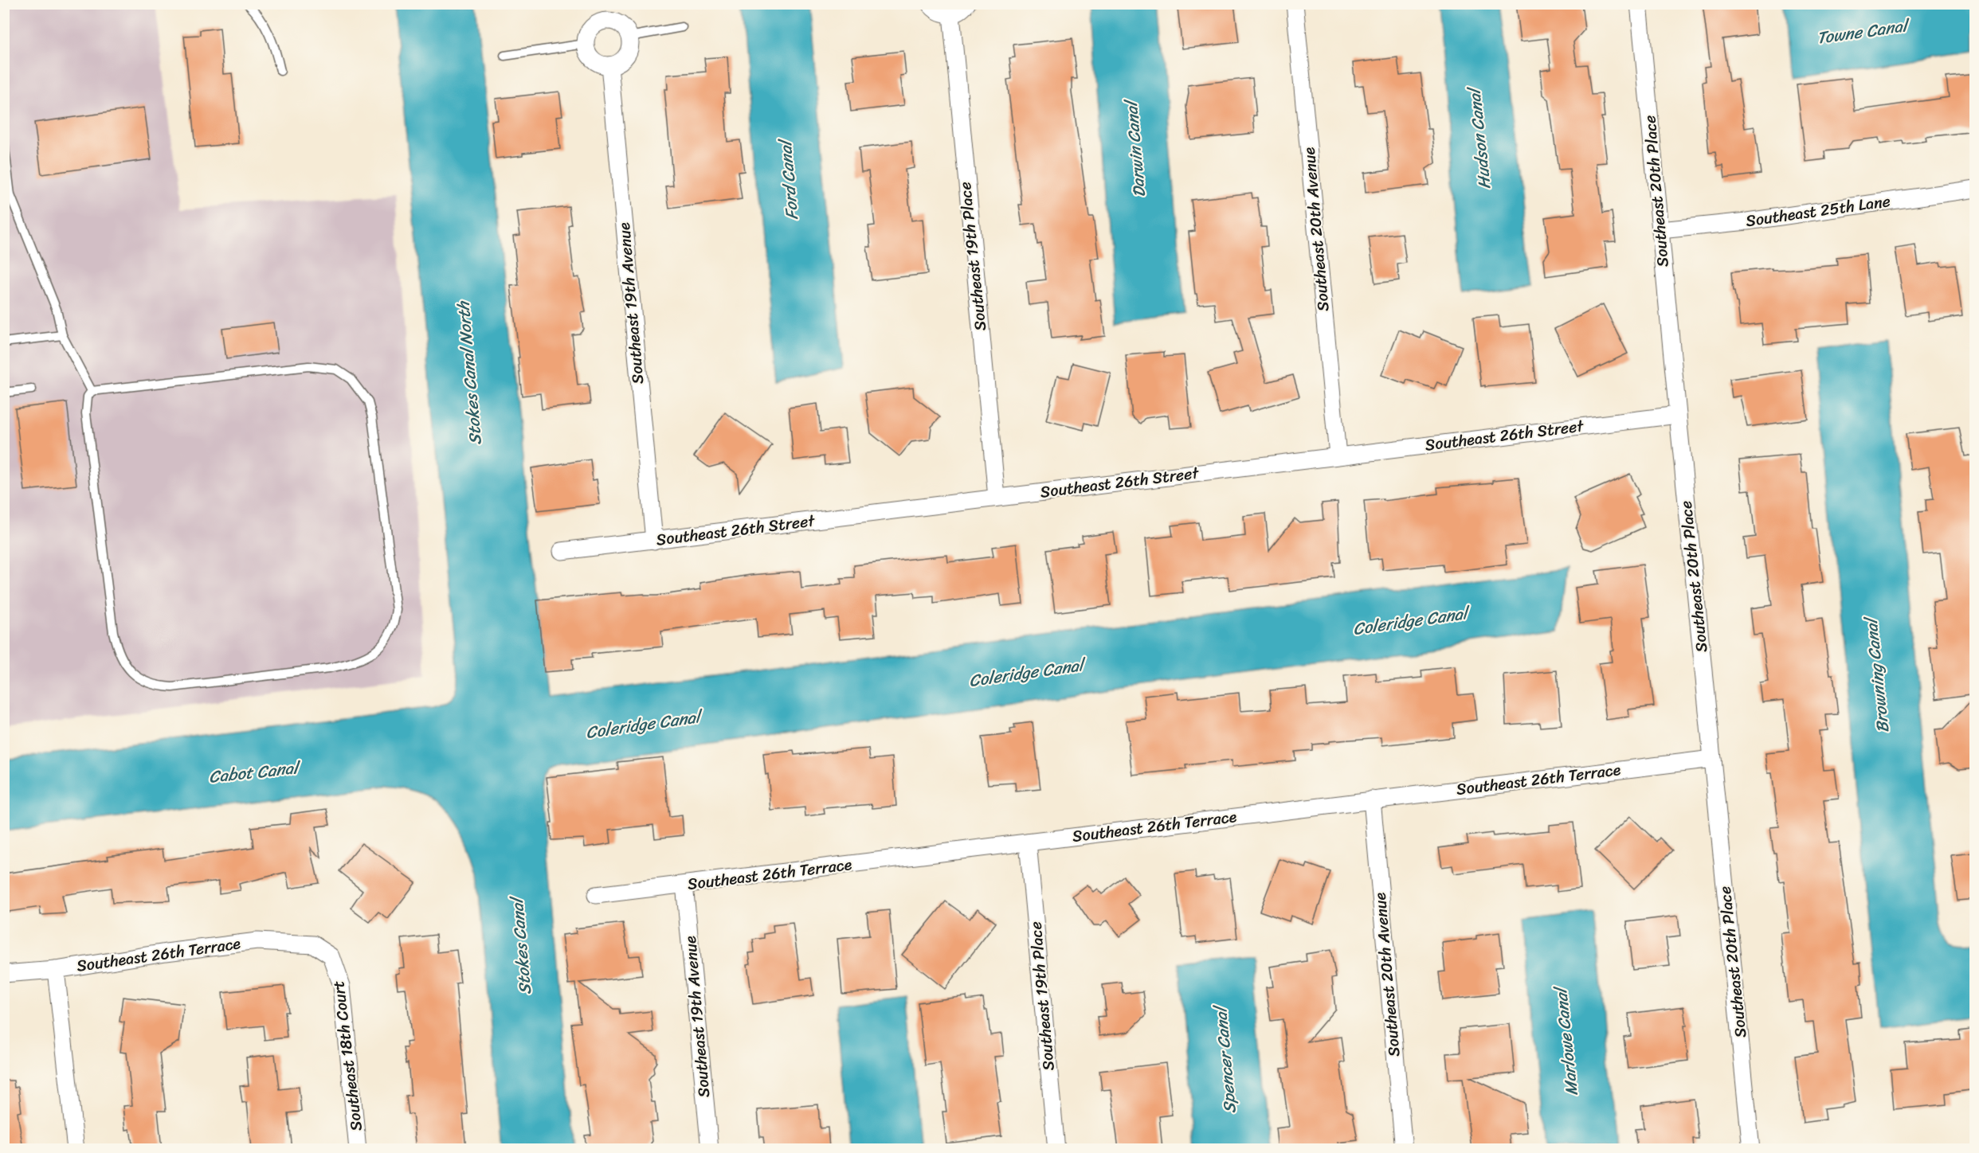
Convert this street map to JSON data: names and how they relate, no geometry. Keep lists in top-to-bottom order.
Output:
{
  "streets": {
    "street": [
      "Southeast 20th Place",
      "Southeast 25th Lane",
      "Southeast 20th Avenue",
      "Southeast 19th Place",
      "Southeast 19th Avenue",
      "Southeast 26th Street",
      "Southeast 26th Terrace",
      "Southeast 18th Court"
    ]
  },
  "crossings": [
    ["Southeast 20th Place", "Southeast 25th Lane"],
    ["Southeast 20th Place", "Southeast 26th Street"],
    ["Southeast 20th Place", "Southeast 26th Terrace"],
    ["Southeast 20th Avenue", "Southeast 26th Street"],
    ["Southeast 20th Avenue", "Southeast 26th Terrace"],
    ["Southeast 19th Place", "Southeast 26th Street"],
    ["Southeast 19th Place", "Southeast 26th Terrace"],
    ["Southeast 19th Avenue", "Southeast 26th Street"],
    ["Southeast 19th Avenue", "Southeast 26th Terrace"],
    ["Southeast 26th Terrace", "Southeast 18th Court"]
  ],
  "water": [
    "Towne Canal",
    "Hudson Canal",
    "Darwin Canal",
    "Ford Canal",
    "Stokes Canal North",
    "Coleridge Canal",
    "Browning Canal",
    "Cabot Canal",
    "Stokes Canal",
    "Marlowe Canal",
    "Spencer Canal"
  ]
}
